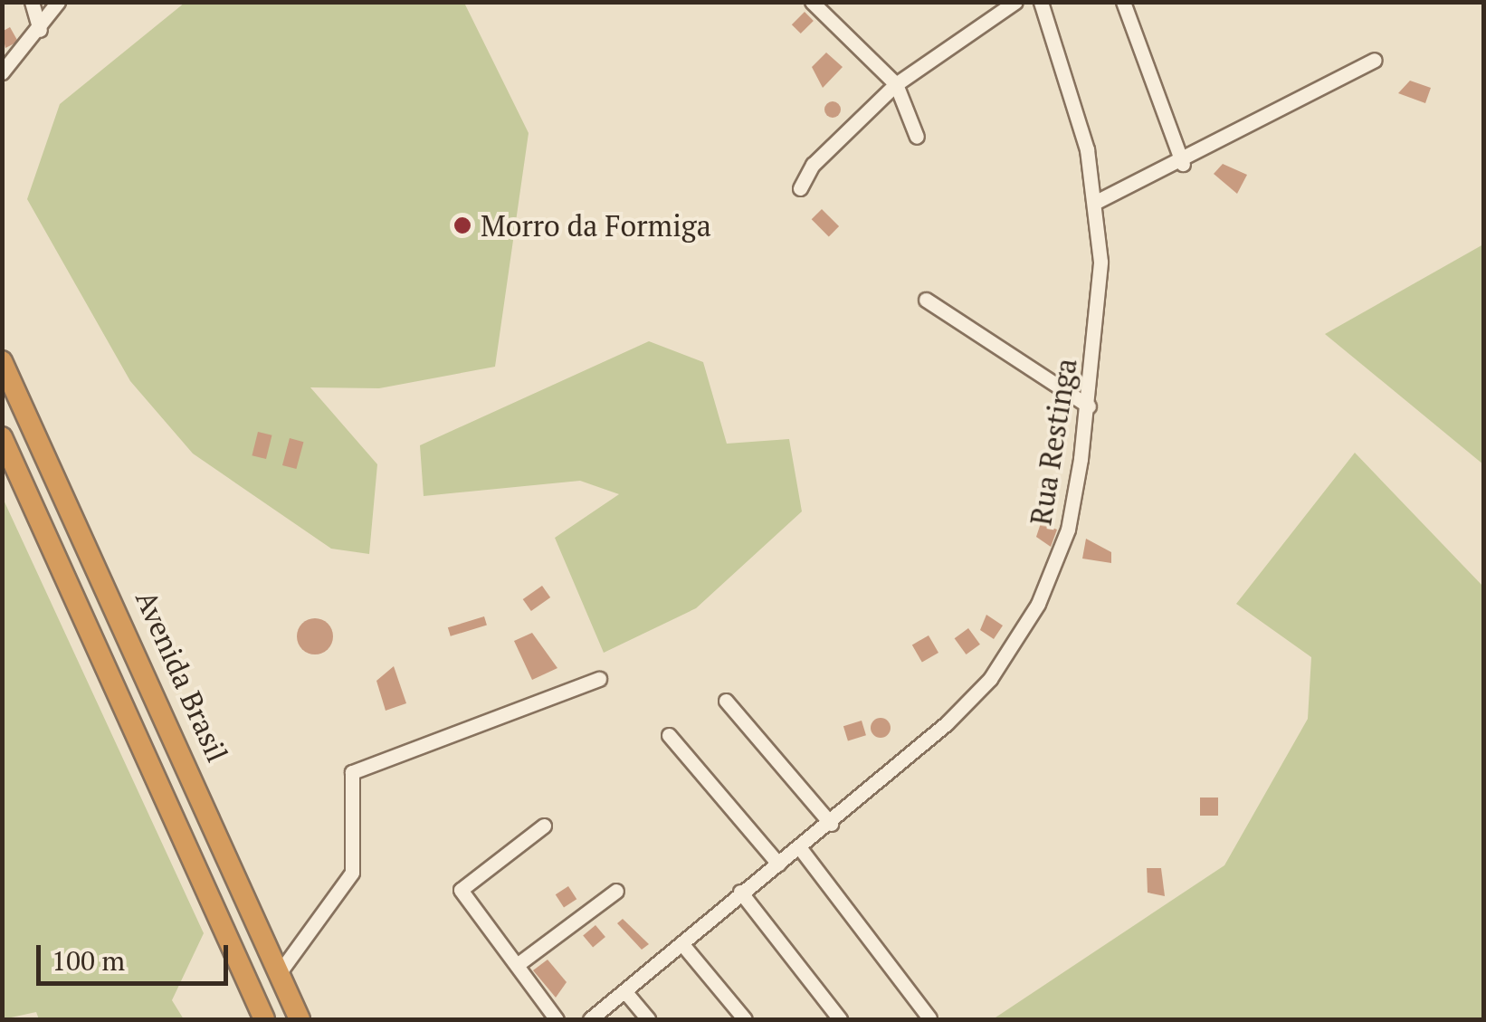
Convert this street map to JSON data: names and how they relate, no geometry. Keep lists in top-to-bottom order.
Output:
{
  "streets": {
    "highway": ["Avenida Brasil"],
    "street": ["Rua Restinga"]
  },
  "places": ["Morro da Formiga"],
  "scale_bar": "100 m"
}
